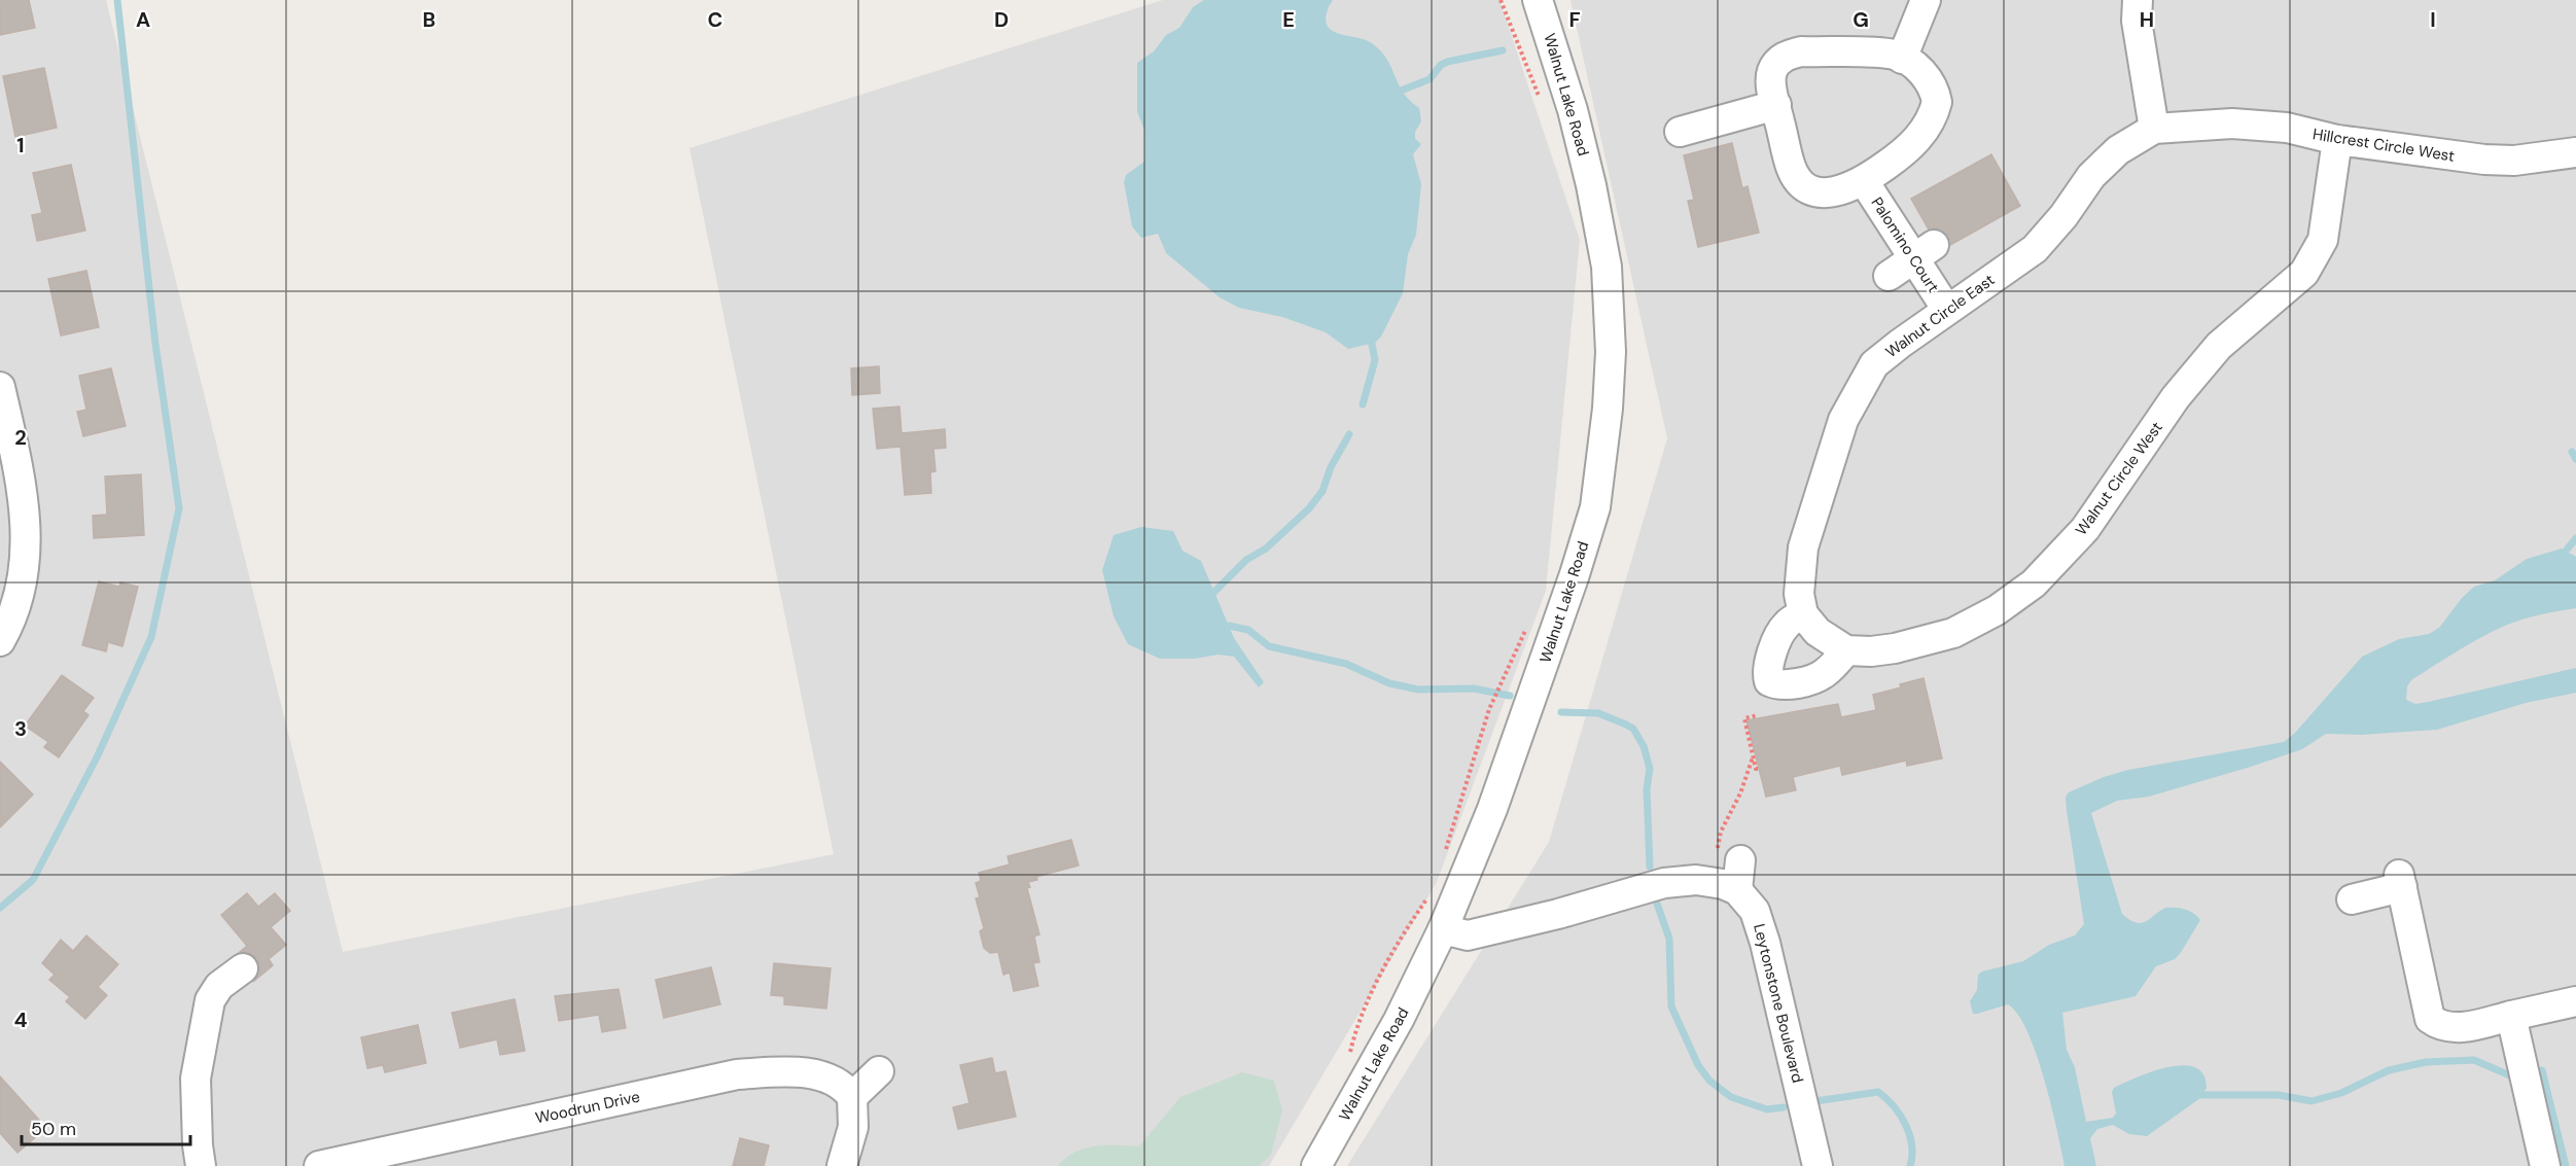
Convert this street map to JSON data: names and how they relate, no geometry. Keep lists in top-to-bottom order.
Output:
{
  "streets": {
    "street": [
      "Walnut Lake Road",
      "Hillcrest Circle West",
      "Palomino Court",
      "Walnut Circle East",
      "Walnut Circle West",
      "Leytonstone Boulevard",
      "Woodrun Drive"
    ]
  },
  "crossings": [
    ["Hillcrest Circle West", "Walnut Circle East"],
    ["Hillcrest Circle West", "Walnut Circle West"],
    ["Palomino Court", "Walnut Circle East"]
  ],
  "scale_bar": "50 m",
  "grid": {
    "columns": [
      "A",
      "B",
      "C",
      "D",
      "E",
      "F",
      "G",
      "H",
      "I"
    ],
    "rows": [
      "1",
      "2",
      "3",
      "4"
    ]
  }
}
